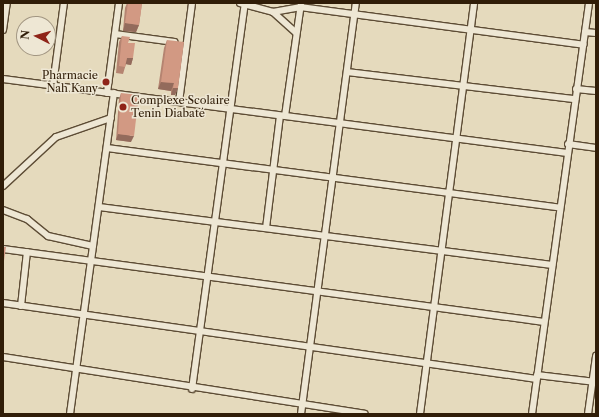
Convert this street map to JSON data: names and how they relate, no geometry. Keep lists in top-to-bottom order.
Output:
{
  "places": ["Pharmacie Nah Kany", "Complexe Scolaire Tenin Diabaté"],
  "north": "left"
}
